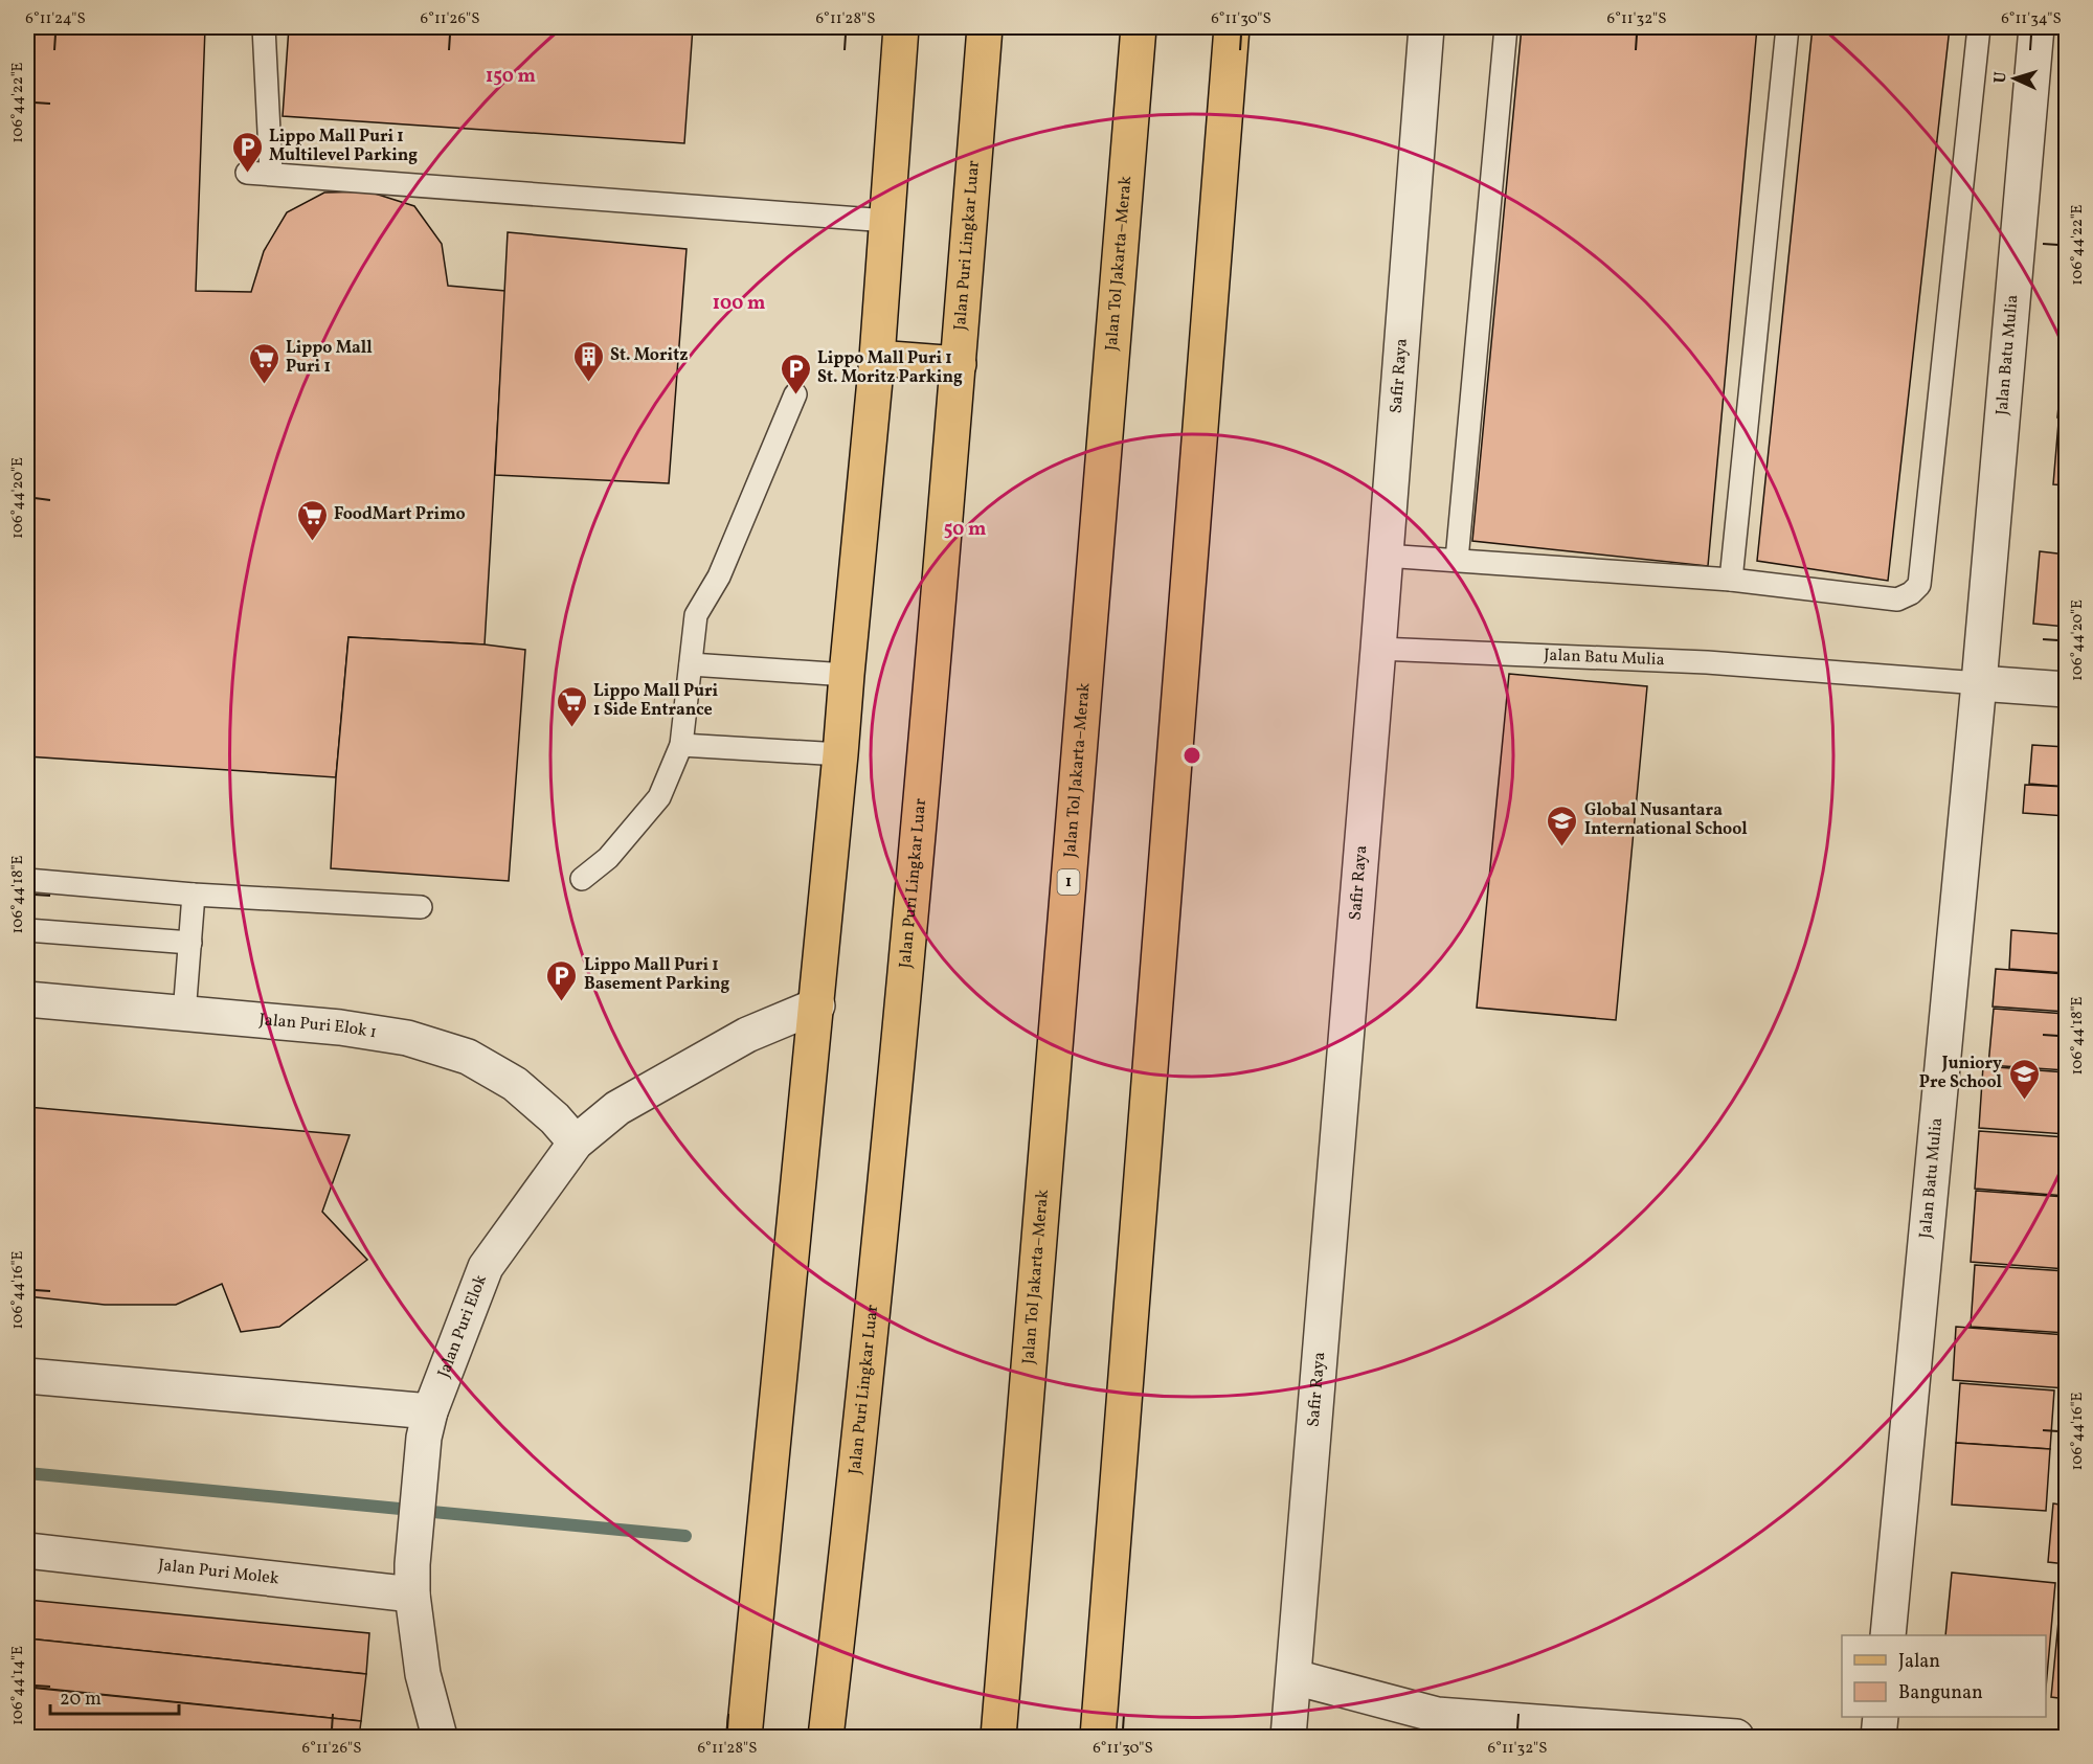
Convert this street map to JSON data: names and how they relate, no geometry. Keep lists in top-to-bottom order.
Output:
{
  "streets": {
    "main road": ["Jalan Puri Lingkar Luar", "Jalan Tol Jakarta–Merak", "1"],
    "street": [
      "Jalan Batu Mulia",
      "Safir Raya",
      "Jalan Puri Elok 1",
      "Jalan Puri Elok",
      "Jalan Puri Molek"
    ]
  },
  "crossings": [
    ["Jalan Batu Mulia", "Safir Raya"],
    ["Jalan Puri Elok 1", "Jalan Puri Elok"]
  ],
  "places": {
    "parking": ["Lippo Mall Puri 1 Multilevel Parking", "Lippo Mall Puri 1 St. Moritz Parking", "Lippo Mall Puri 1 Basement Parking"],
    "building": ["St. Moritz"],
    "supermarket": ["Lippo Mall Puri 1", "FoodMart Primo", "Lippo Mall Puri 1 Side Entrance"],
    "school or university": ["Global Nusantara International School", "Juniory Pre School"]
  },
  "legend": ["Jalan", "Bangunan"],
  "scale_bar": "20 m",
  "north": "left",
  "coordinates": [
    "6°11'24\"S",
    "6°11'26\"S",
    "6°11'28\"S",
    "6°11'30\"S",
    "6°11'32\"S",
    "6°11'34\"S",
    "106°44'22\"E",
    "106°44'20\"E",
    "106°44'18\"E",
    "106°44'16\"E",
    "106°44'14\"E"
  ],
  "rings": ["150 m", "100 m", "50 m"]
}
